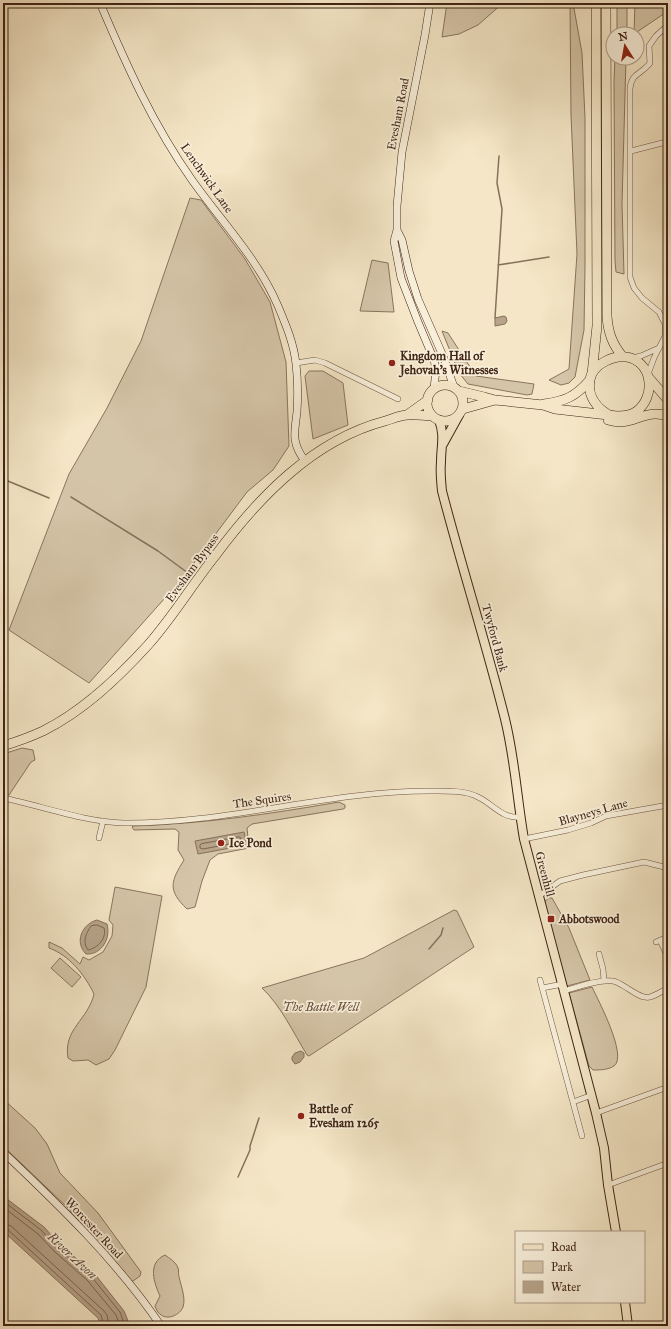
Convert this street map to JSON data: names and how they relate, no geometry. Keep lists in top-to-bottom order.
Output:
{
  "streets": {
    "highway": ["Evesham Bypass"],
    "main road": [
      "Evesham Road",
      "Lenchwick Lane",
      "Twyford Bank",
      "Greenhill",
      "Worcester Road"
    ],
    "street": ["The Squires", "Blayneys Lane"]
  },
  "crossings": [
    ["Evesham Road", "Evesham Bypass"],
    ["Evesham Road", "Twyford Bank"],
    ["Lenchwick Lane", "Evesham Bypass"],
    ["Evesham Bypass", "Twyford Bank"],
    ["Twyford Bank", "The Squires"],
    ["Twyford Bank", "Blayneys Lane"],
    ["Twyford Bank", "Greenhill"],
    ["Blayneys Lane", "Greenhill"]
  ],
  "water": ["River Avon"],
  "parks": ["The Battle Well"],
  "places": {
    "other": ["Kingdom Hall of Jehovah's Witnesses", "Ice Pond", "Battle of Evesham 1265"],
    "transit": ["Abbotswood"]
  },
  "legend": ["Road", "Park", "Water"],
  "north": "top"
}
